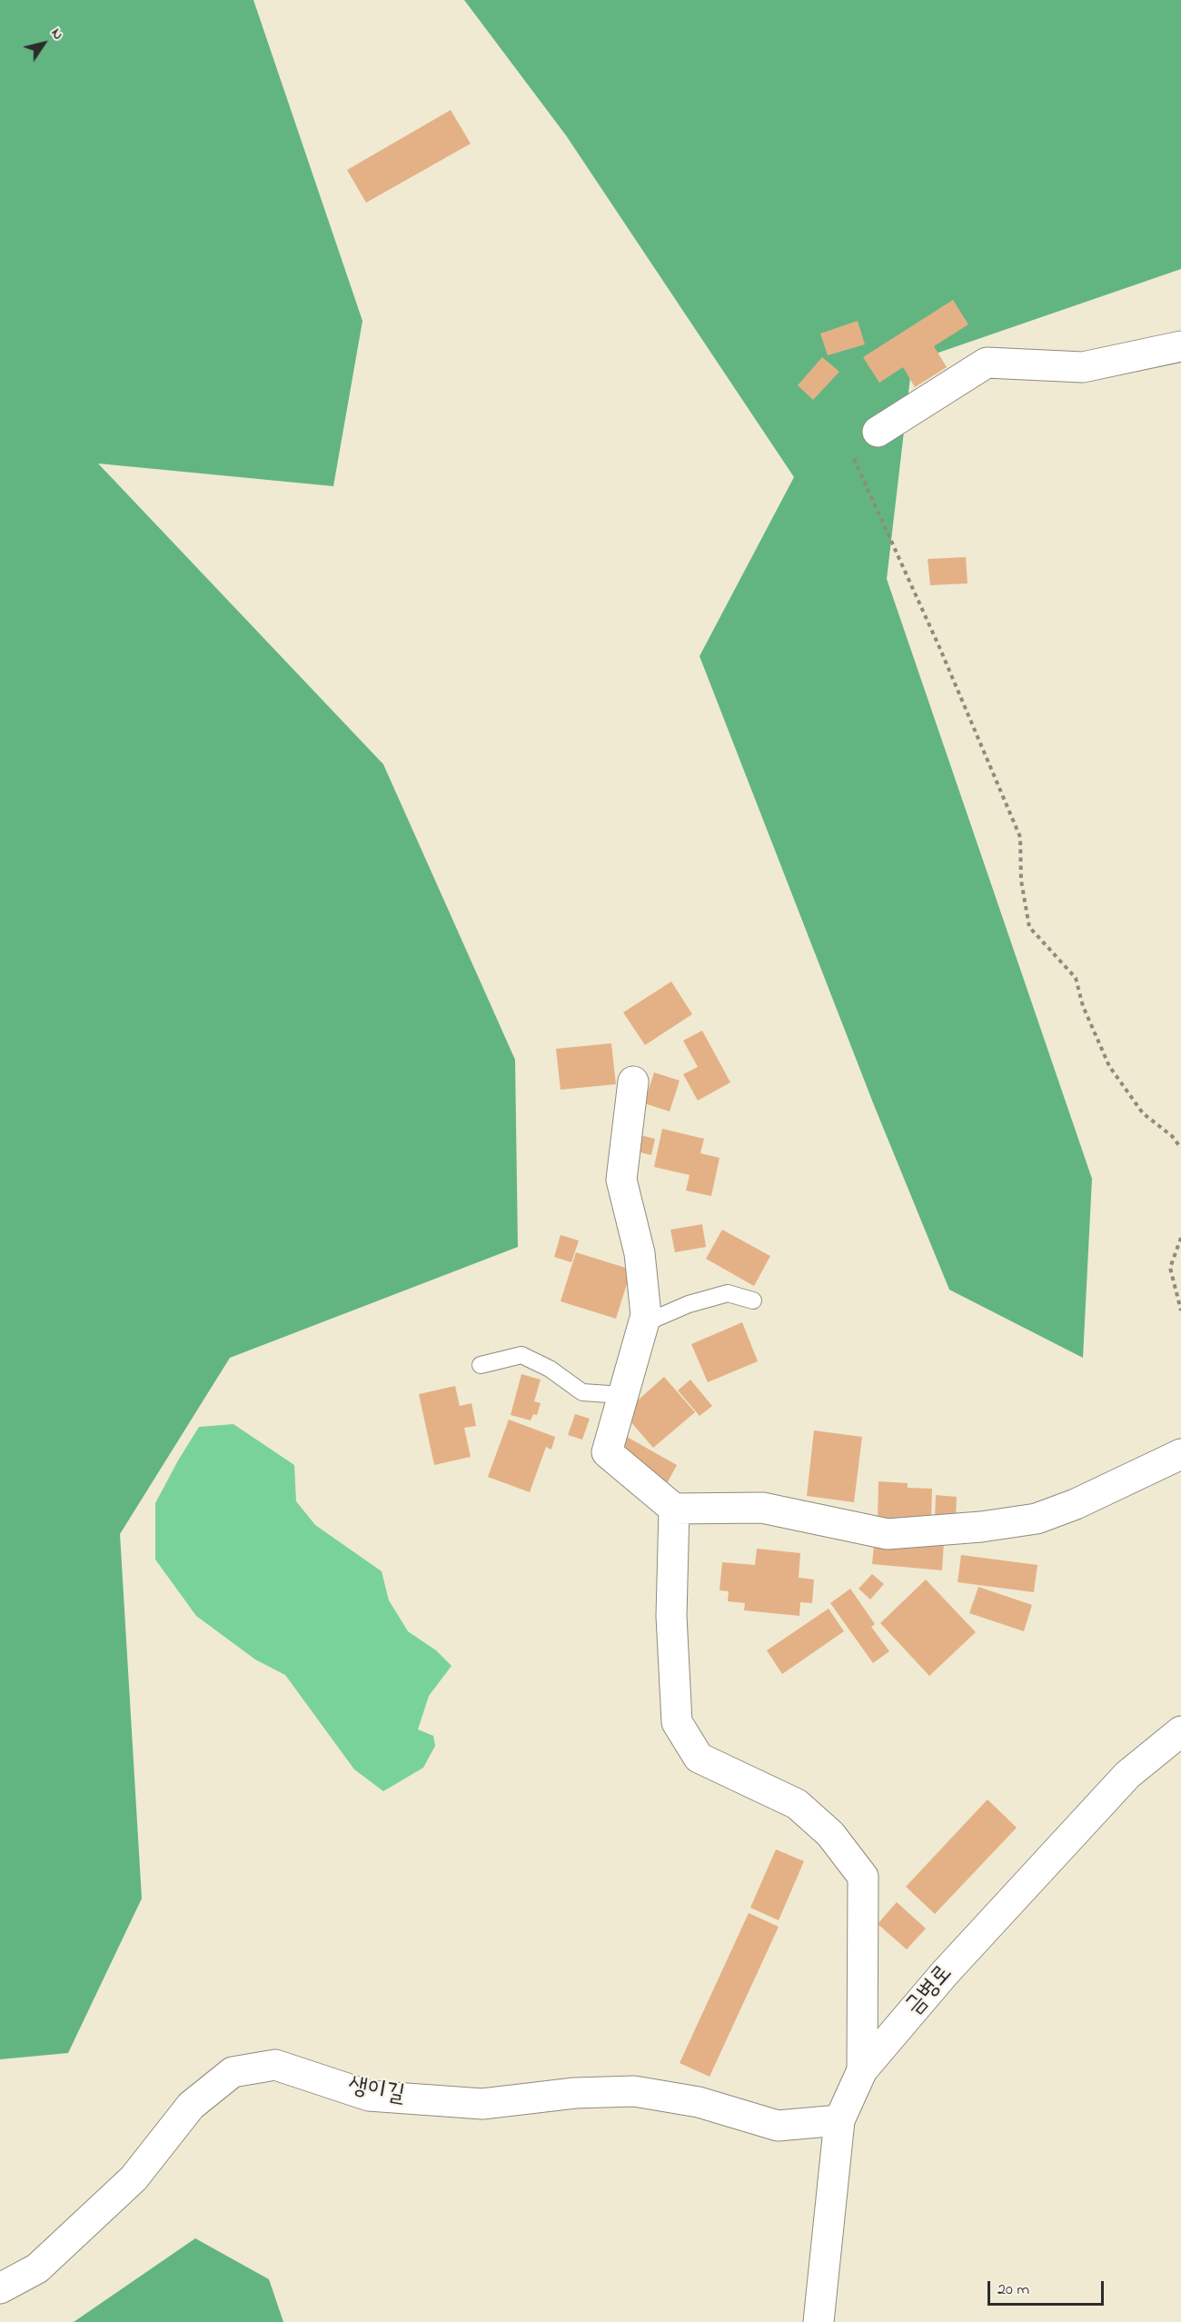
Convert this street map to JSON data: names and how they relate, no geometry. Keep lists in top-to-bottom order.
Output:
{
  "streets": {
    "street": ["금병로", "생이길"]
  },
  "crossings": [
    ["금병로", "생이길"]
  ],
  "scale_bar": "20 m",
  "north": "top right"
}
